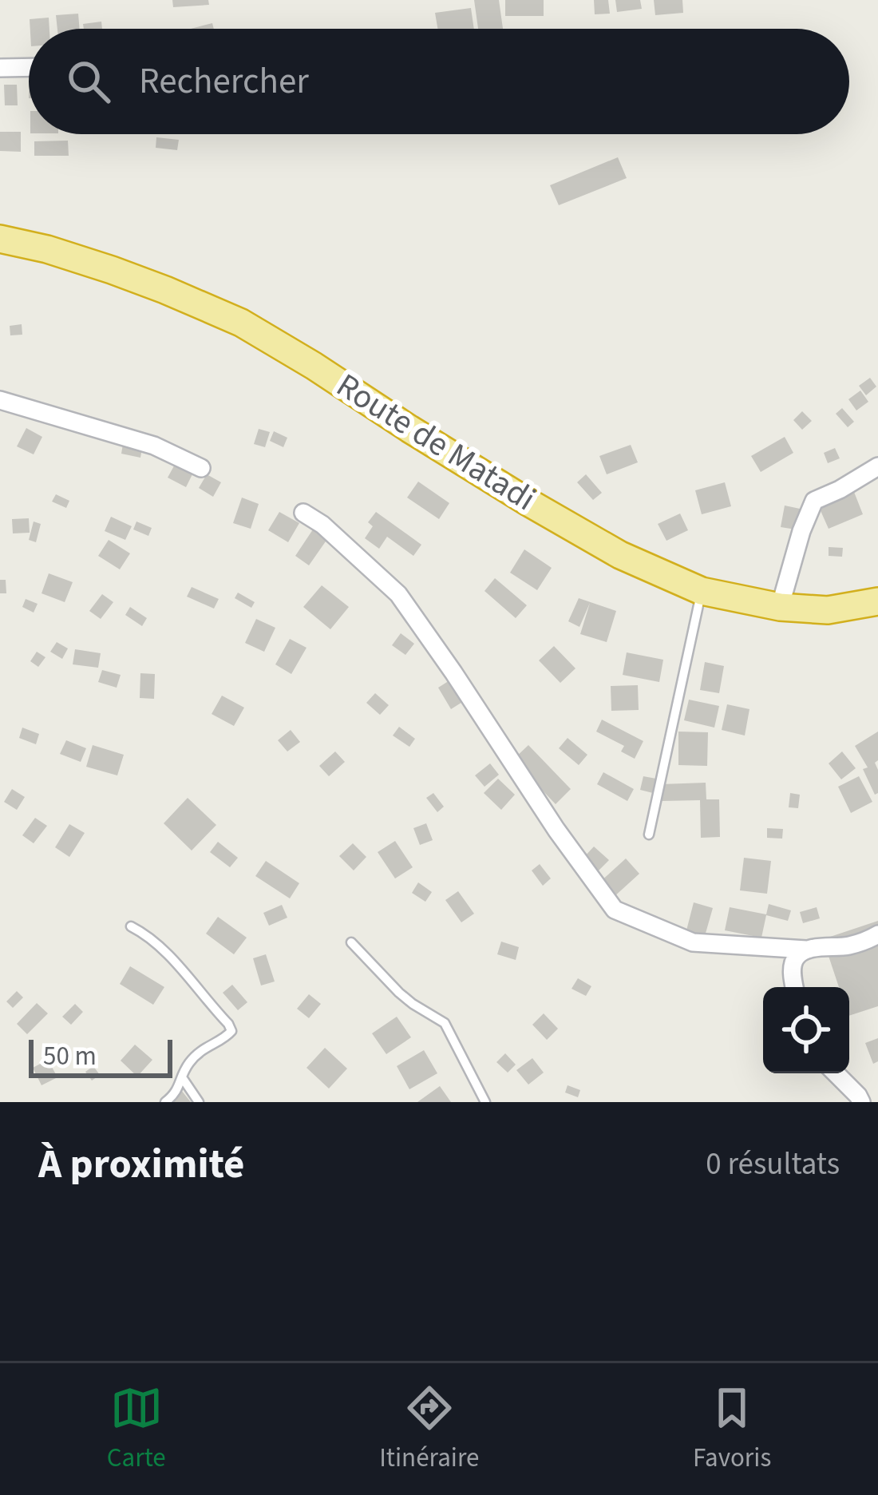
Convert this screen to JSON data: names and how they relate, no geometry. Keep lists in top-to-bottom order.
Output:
{
  "streets": {
    "highway": ["Route de Matadi"]
  },
  "scale_bar": "50 m",
  "page": {
    "search": "Rechercher",
    "scale": "50 m",
    "heading": ["À proximité", "0 résultats"],
    "nav": ["Carte", "Itinéraire", "Favoris"]
  }
}
